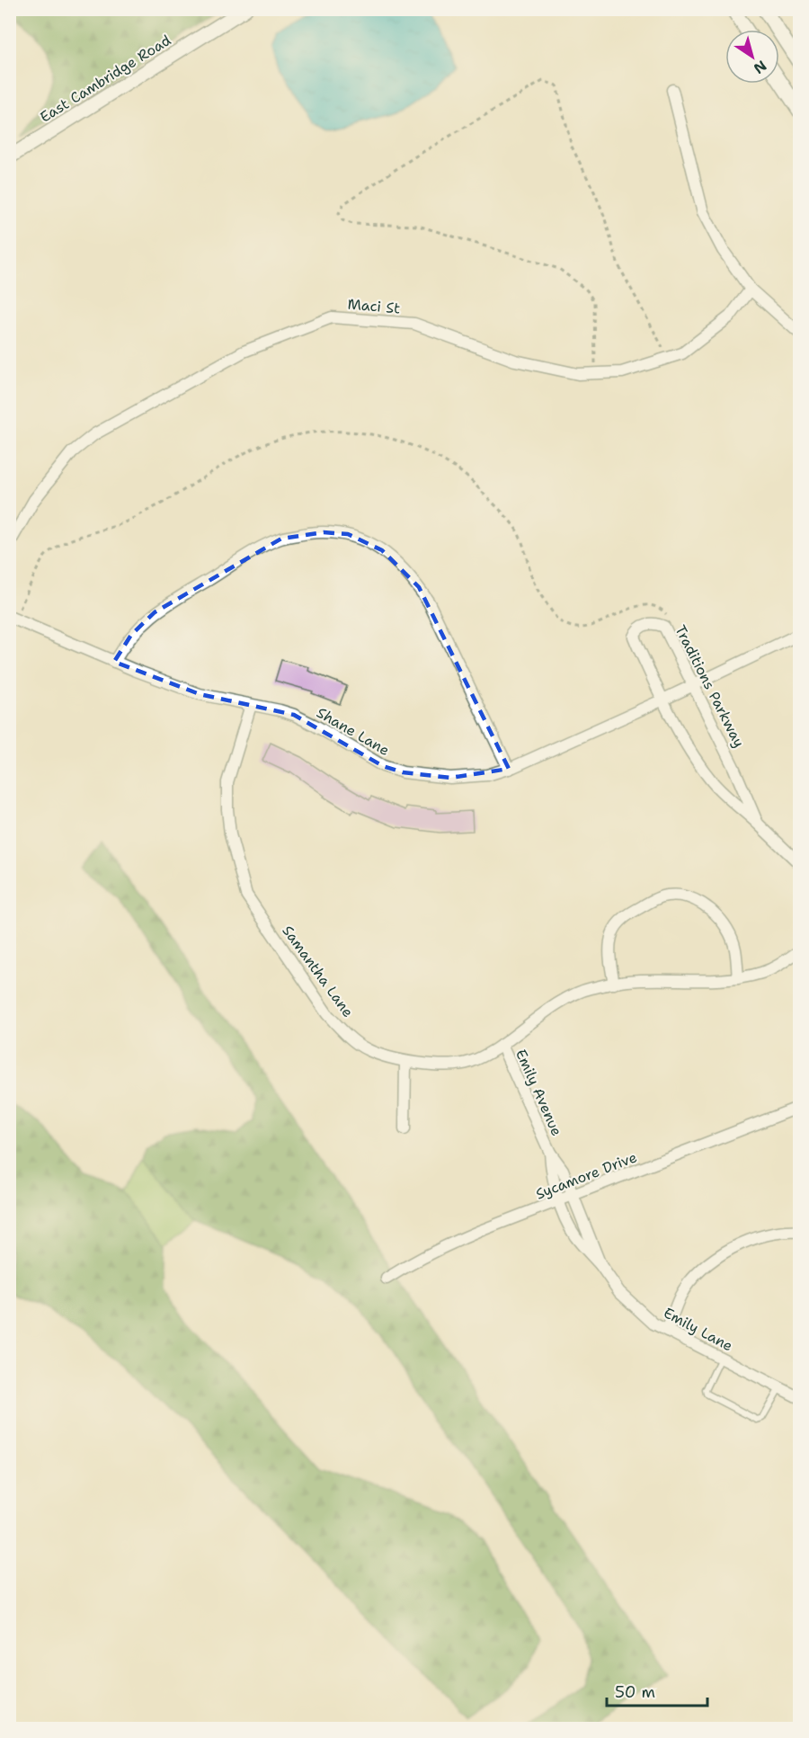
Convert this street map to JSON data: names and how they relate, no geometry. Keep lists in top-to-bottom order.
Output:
{
  "streets": {
    "street": [
      "East Cambridge Road",
      "Maci St",
      "Traditions Parkway",
      "Shane Lane",
      "Samantha Lane",
      "Emily Avenue",
      "Sycamore Drive",
      "Emily Lane"
    ]
  },
  "crossings": [
    ["Traditions Parkway", "Shane Lane"],
    ["Shane Lane", "Samantha Lane"],
    ["Samantha Lane", "Emily Avenue"],
    ["Emily Avenue", "Sycamore Drive"],
    ["Emily Avenue", "Emily Lane"],
    ["Sycamore Drive", "Emily Lane"]
  ],
  "scale_bar": "50 m",
  "north": "bottom right"
}
